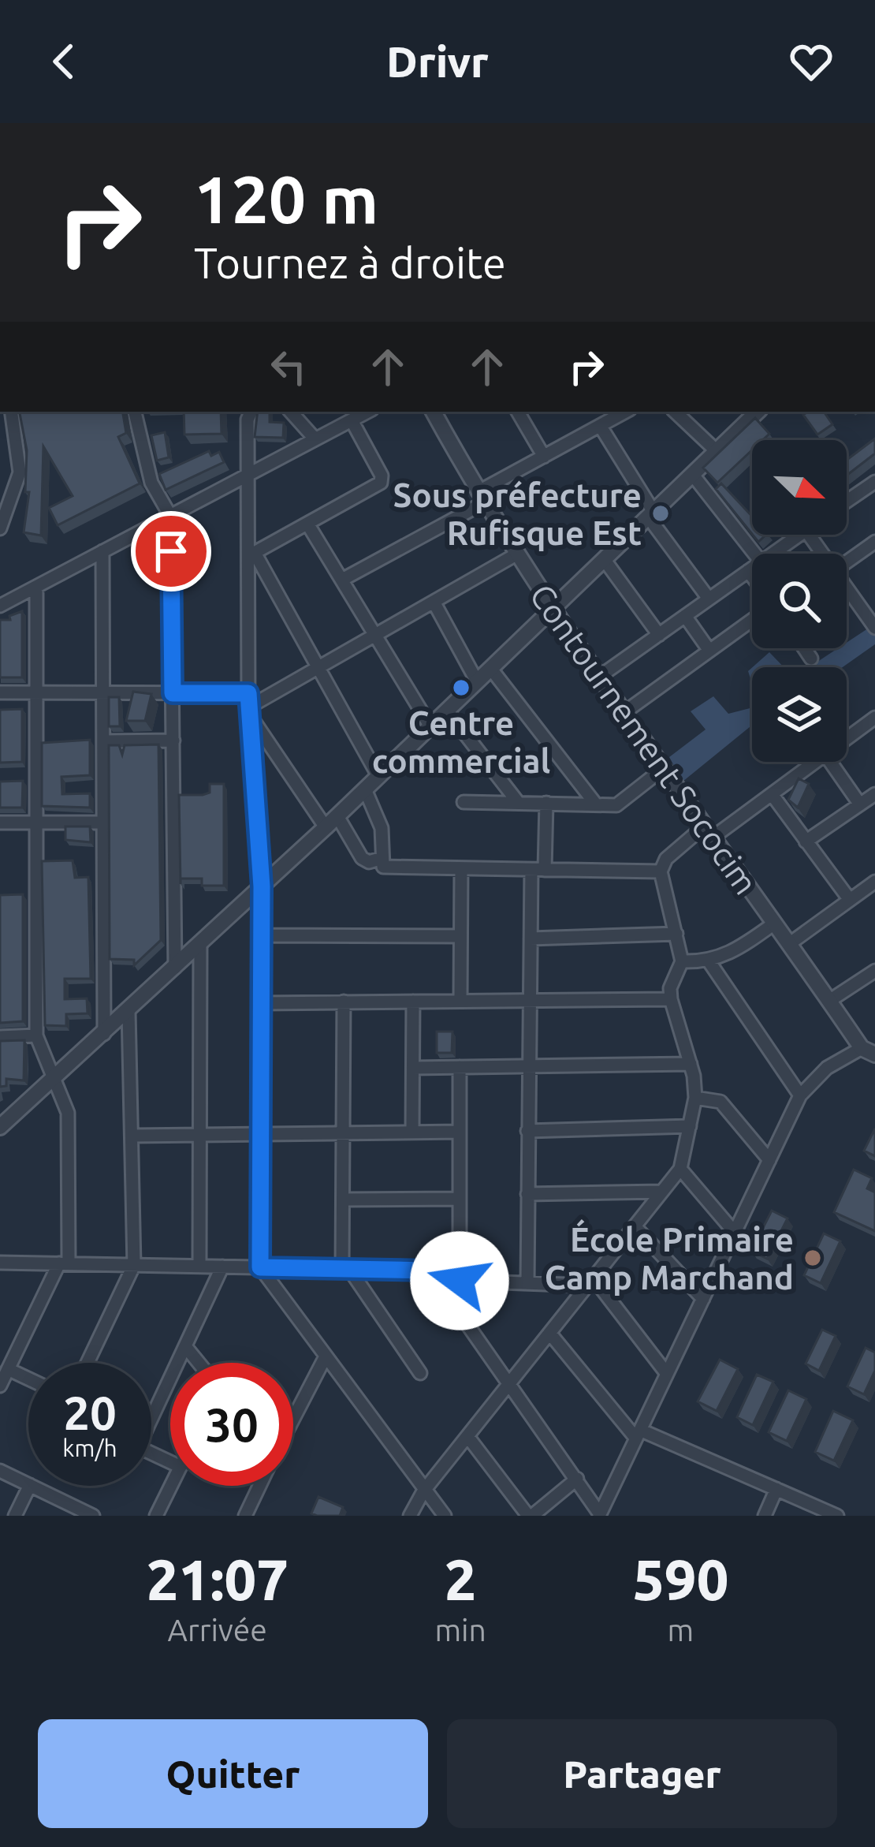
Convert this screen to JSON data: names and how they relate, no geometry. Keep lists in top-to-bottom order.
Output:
{
  "streets": {
    "street": ["Contournement Sococim"]
  },
  "places": ["Sous préfecture Rufisque Est", "Centre commercial", "École Primaire Camp Marchand"],
  "north": "bottom right",
  "page": {
    "header": "Drivr",
    "turn": ["120 m", "Tournez à droite"],
    "speed": "20 km/h",
    "limit": "30",
    "eta": [
      "21:07",
      "Arrivée",
      "2",
      "min",
      "590",
      "m"
    ],
    "buttons": ["Quitter", "Partager"]
  }
}
